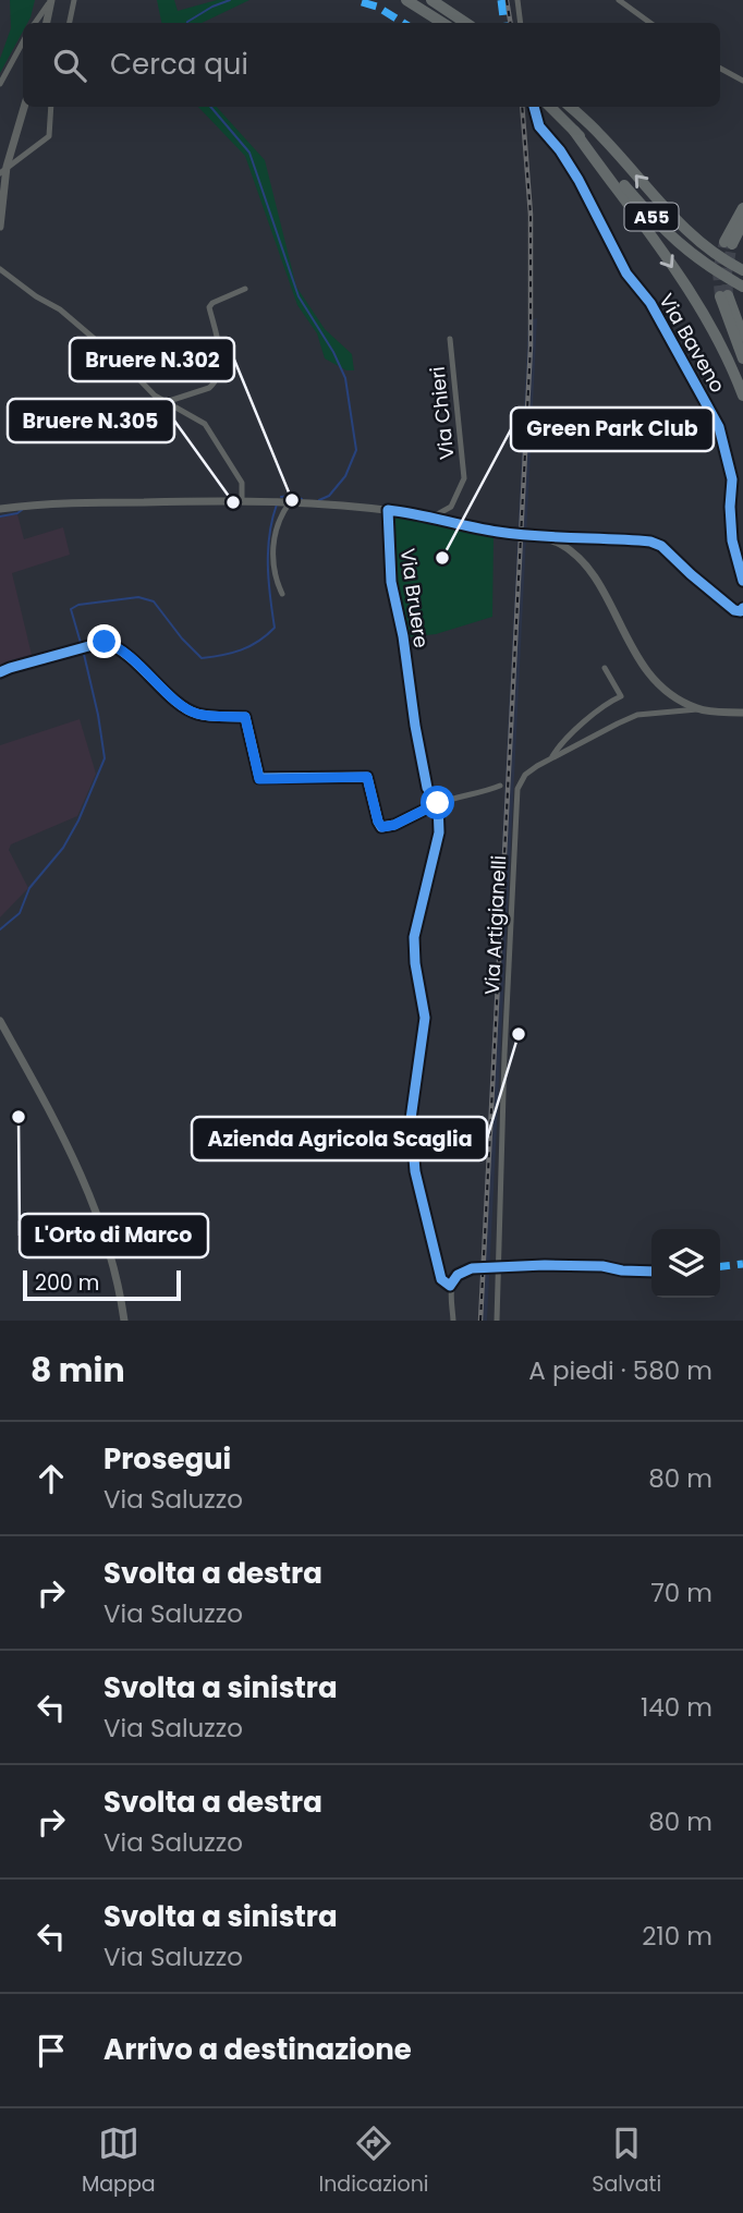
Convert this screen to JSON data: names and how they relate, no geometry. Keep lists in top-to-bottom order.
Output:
{
  "streets": {
    "highway": ["A55"],
    "street": [
      "Via Baveno",
      "Via Chieri",
      "Via Bruere",
      "Via Artigianelli"
    ]
  },
  "places": [
    "Bruere N.302",
    "Bruere N.305",
    "Green Park Club",
    "Azienda Agricola Scaglia",
    "L'Orto di Marco"
  ],
  "scale_bar": "200 m",
  "page": {
    "search": "Cerca qui",
    "scale": "200 m",
    "heading": ["8 min", "A piedi · 580 m"],
    "list": [
      ["Prosegui", "Via Saluzzo", "80 m"],
      ["Svolta a destra", "Via Saluzzo", "70 m"],
      ["Svolta a sinistra", "Via Saluzzo", "140 m"],
      ["Svolta a destra", "Via Saluzzo", "80 m"],
      ["Svolta a sinistra", "Via Saluzzo", "210 m"],
      "Arrivo a destinazione"
    ],
    "nav": ["Mappa", "Indicazioni", "Salvati"]
  }
}
